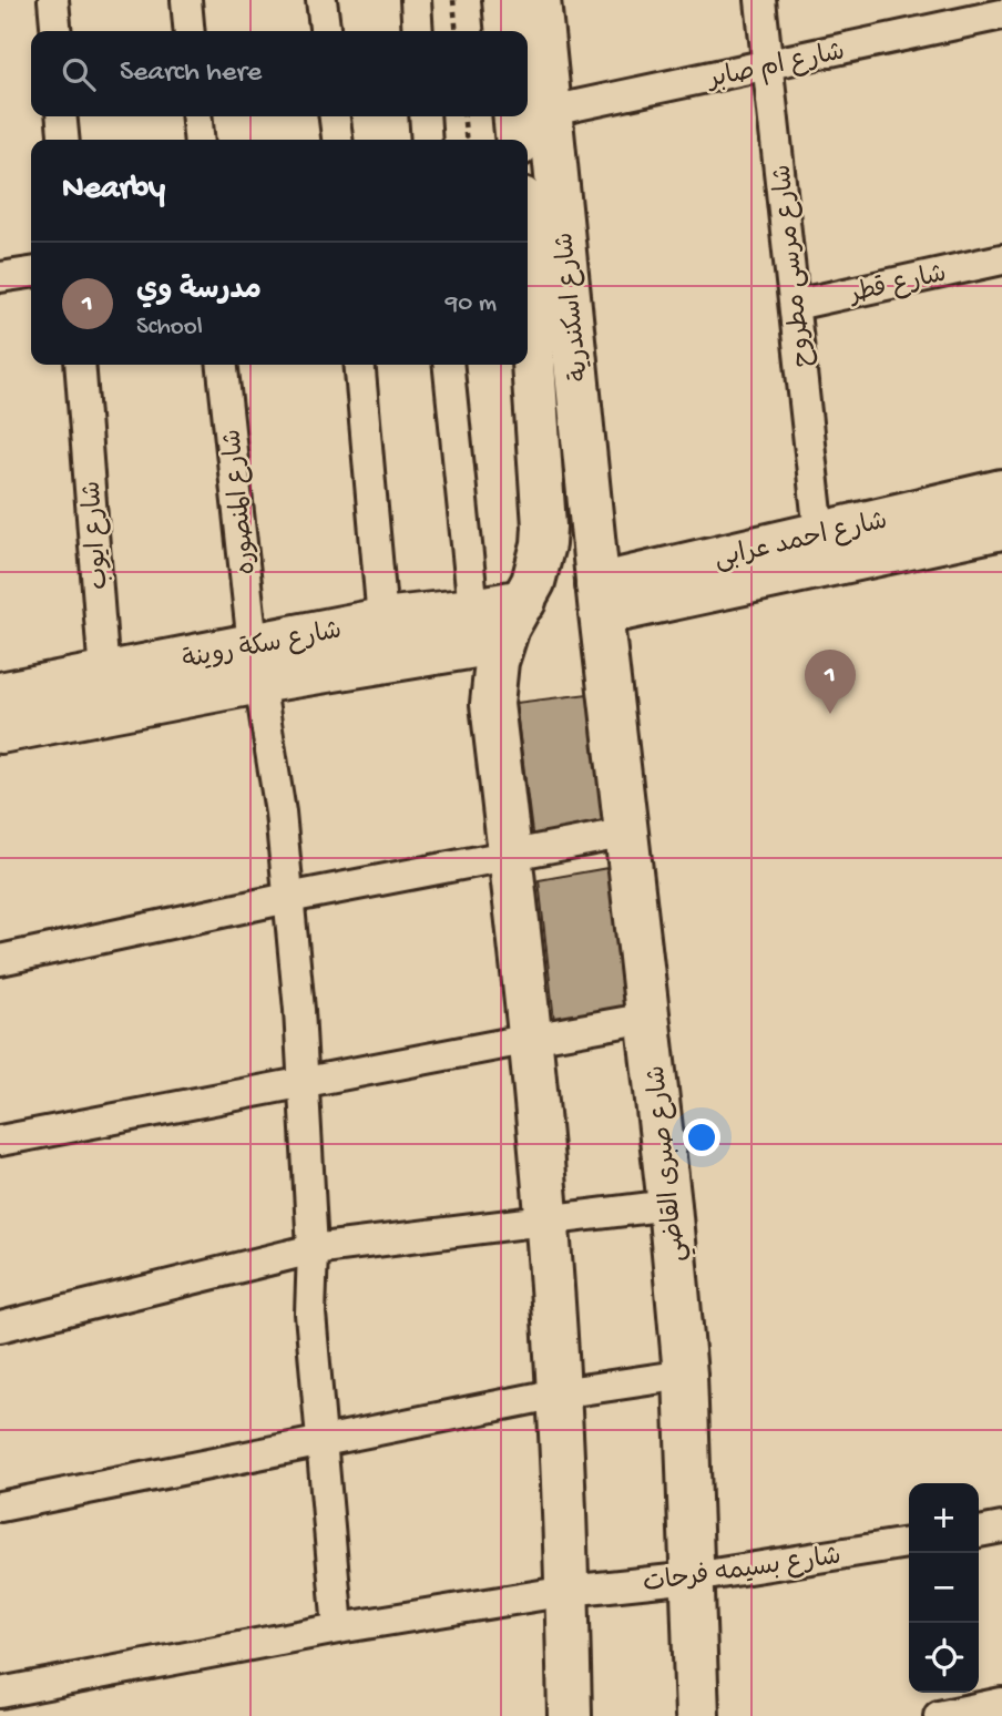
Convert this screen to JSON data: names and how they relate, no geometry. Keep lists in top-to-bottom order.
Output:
{
  "streets": {
    "street": [
      "شارع ام صابر",
      "شارع مرسى مطروح",
      "شارع قطر",
      "شارع اسكندرية",
      "شارع المنصوره",
      "شارع ايوب",
      "شارع احمد عرابى",
      "شارع سكة روينة",
      "شارع صبرى القاضي",
      "شارع بسيمه فرحات"
    ]
  },
  "crossings": [
    ["شارع ام صابر", "شارع مرسى مطروح"],
    ["شارع ام صابر", "شارع اسكندرية"],
    ["شارع مرسى مطروح", "شارع قطر"],
    ["شارع مرسى مطروح", "شارع احمد عرابى"],
    ["شارع اسكندرية", "شارع احمد عرابى"],
    ["شارع اسكندرية", "شارع سكة روينة"],
    ["شارع اسكندرية", "شارع صبرى القاضي"],
    ["شارع المنصوره", "شارع سكة روينة"],
    ["شارع المنصوره", "شارع بسيمه فرحات"],
    ["شارع ايوب", "شارع سكة روينة"],
    ["شارع احمد عرابى", "شارع صبرى القاضي"],
    ["شارع صبرى القاضي", "شارع بسيمه فرحات"]
  ],
  "page": {
    "search": "Search here",
    "heading": "Nearby",
    "list": [
      {
        "mark": "1",
        "name": "مدرسة وي",
        "note": "School",
        "value": "90 m"
      }
    ],
    "pins": "1",
    "map_buttons": ["+", "−"]
  }
}
